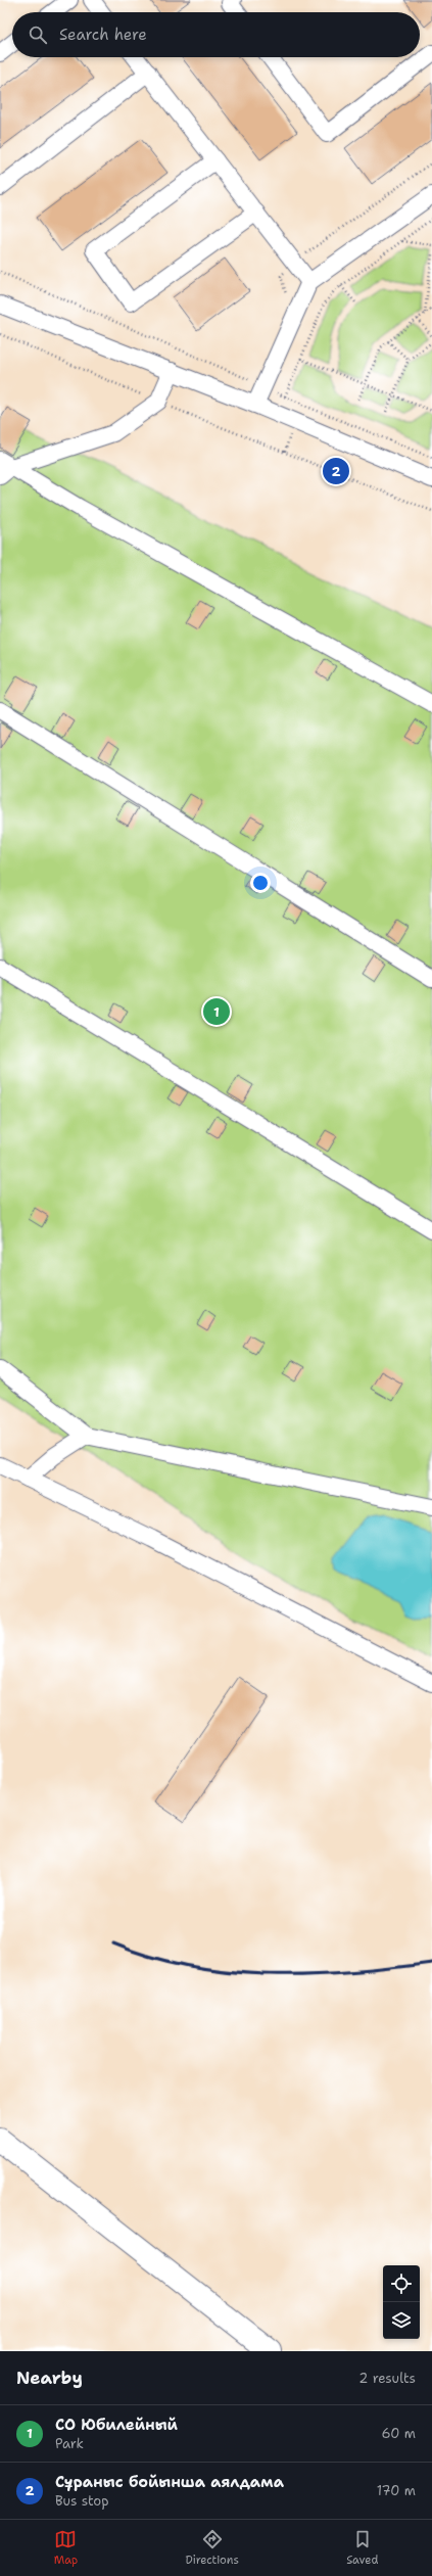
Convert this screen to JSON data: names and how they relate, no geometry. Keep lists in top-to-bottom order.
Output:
{
  "page": {
    "search": "Search here",
    "pins": ["2", "1"],
    "heading": ["Nearby", "2 results"],
    "list": [
      {
        "mark": "1",
        "name": "СО Юбилейный",
        "note": "Park",
        "value": "60 m"
      },
      {
        "mark": "2",
        "name": "Сұраныс бойынша аялдама",
        "note": "Bus stop",
        "value": "170 m"
      }
    ],
    "nav": ["Map", "Directions", "Saved"]
  }
}
